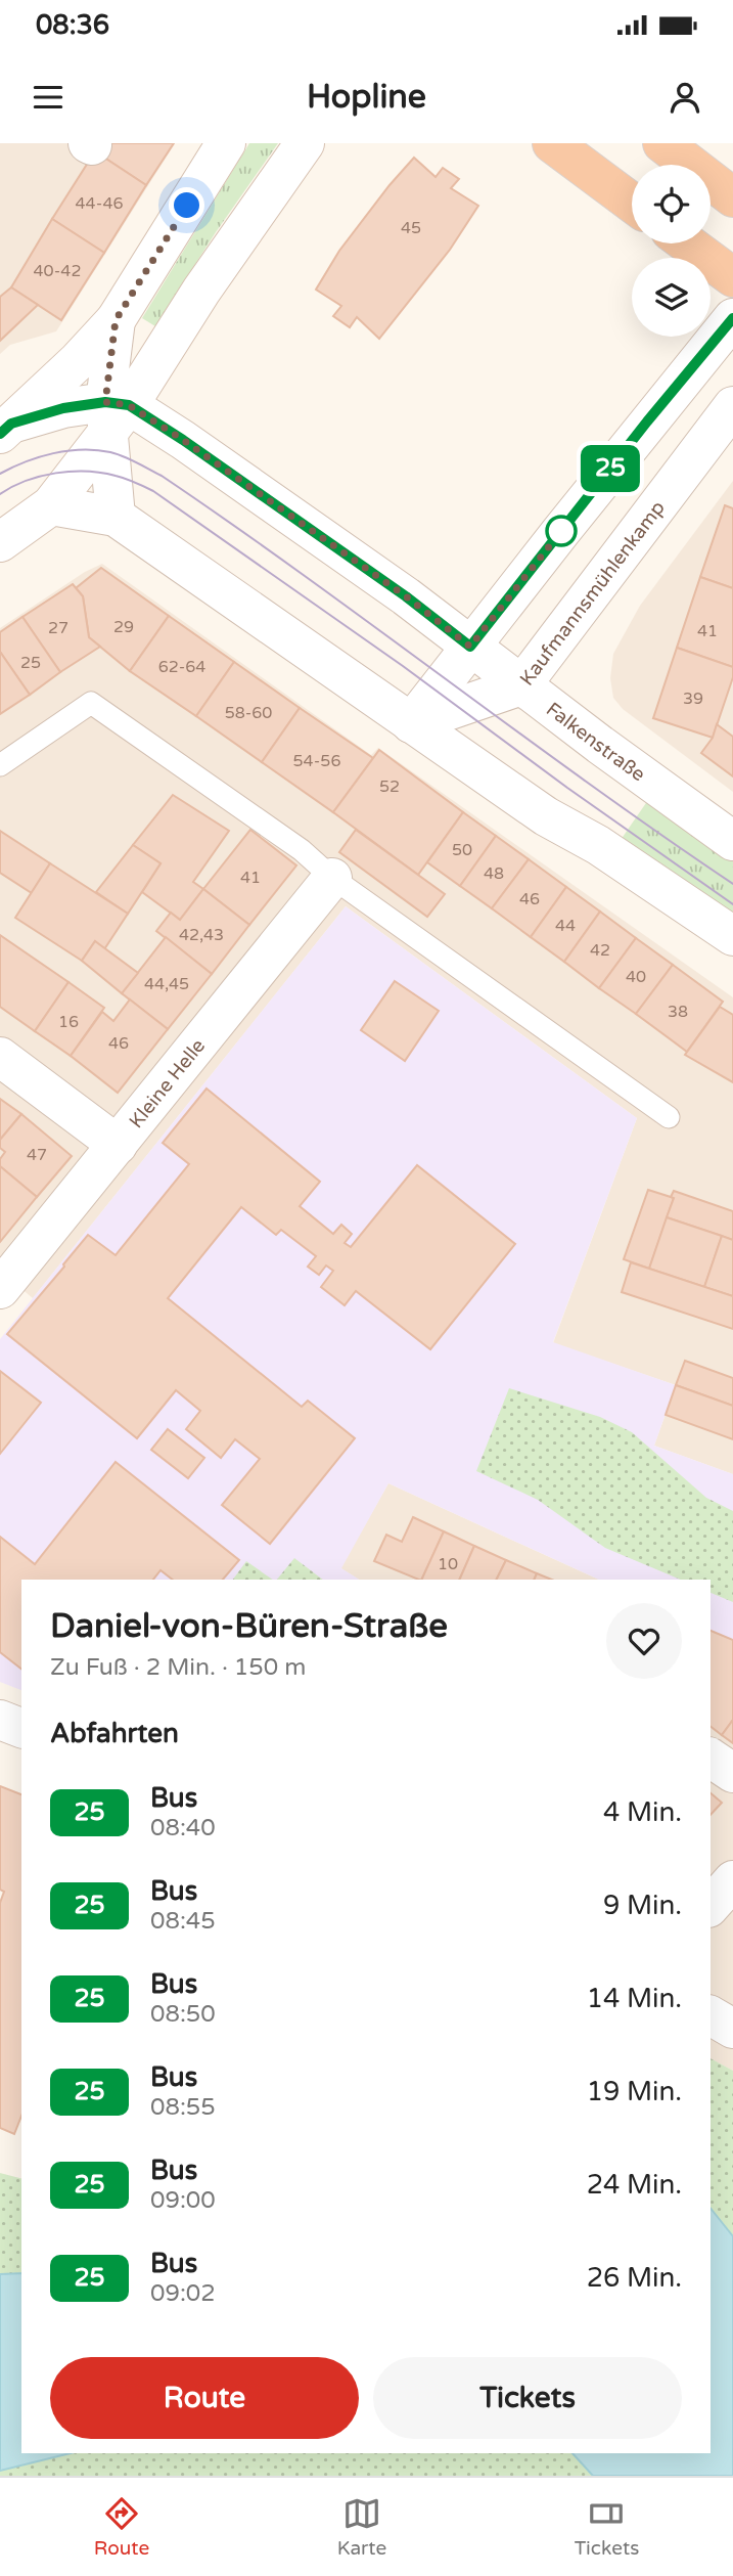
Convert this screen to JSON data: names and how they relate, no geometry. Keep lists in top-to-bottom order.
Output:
{
  "streets": {
    "street": ["Kaufmannsmühlenkamp", "Falkenstraße", "Kleine Helle"]
  },
  "crossings": [
    ["Kaufmannsmühlenkamp", "Falkenstraße"]
  ],
  "lines": ["bus line 25"],
  "house_numbers": [
    "44-46",
    "45",
    "40-42",
    "29",
    "27",
    "41",
    "25",
    "62-64",
    "39",
    "58-60",
    "54-56",
    "52",
    "50",
    "48",
    "41",
    "46",
    "44",
    "42,43",
    "42",
    "40",
    "44,45",
    "38",
    "16",
    "46",
    "47",
    "10"
  ],
  "page": {
    "status": "08:36",
    "header": "Hopline",
    "on_map": "25",
    "heading": [
      ["Daniel-von-Büren-Straße", "Zu Fuß · 2 Min. · 150 m"],
      "Abfahrten"
    ],
    "list": [
      {
        "mark": "25",
        "name": "Bus",
        "note": "08:40",
        "value": "4 Min."
      },
      {
        "mark": "25",
        "name": "Bus",
        "note": "08:45",
        "value": "9 Min."
      },
      {
        "mark": "25",
        "name": "Bus",
        "note": "08:50",
        "value": "14 Min."
      },
      {
        "mark": "25",
        "name": "Bus",
        "note": "08:55",
        "value": "19 Min."
      },
      {
        "mark": "25",
        "name": "Bus",
        "note": "09:00",
        "value": "24 Min."
      },
      {
        "mark": "25",
        "name": "Bus",
        "note": "09:02",
        "value": "26 Min."
      }
    ],
    "buttons": ["Route", "Tickets"],
    "tabs": ["Route", "Karte", "Tickets"]
  }
}
